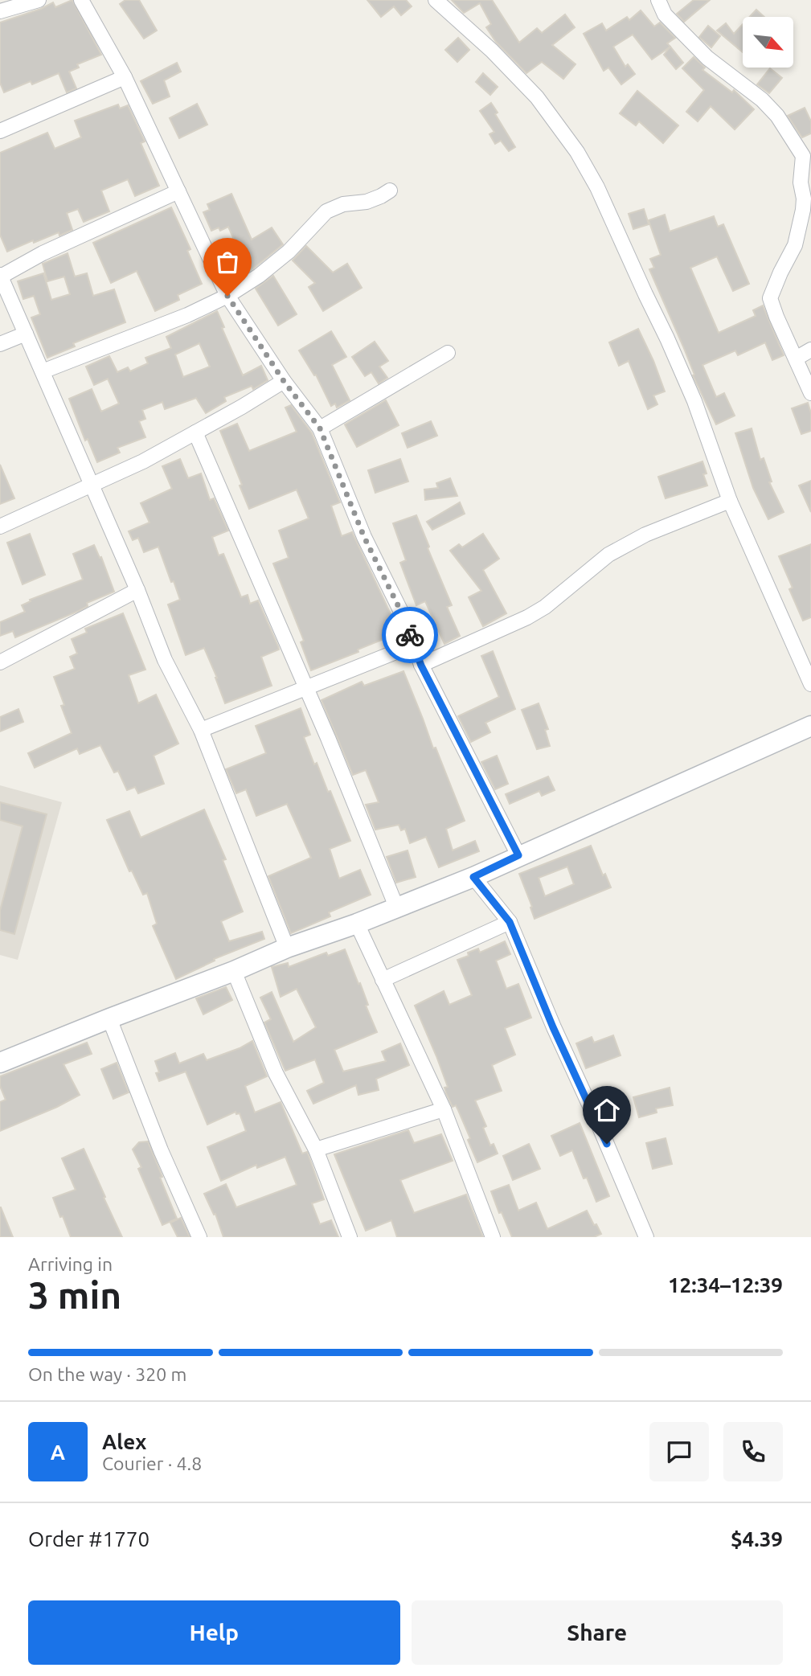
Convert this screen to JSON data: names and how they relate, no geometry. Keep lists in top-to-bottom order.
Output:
{
  "north": "bottom right",
  "page": {
    "heading": ["3 min", "Arriving in", "12:34–12:39"],
    "panel": [
      "Alex",
      "Courier · 4.8",
      "Order #1770",
      "$4.39"
    ],
    "bar": "On the way · 320 m",
    "round": "A",
    "buttons": ["Help", "Share"]
  }
}
